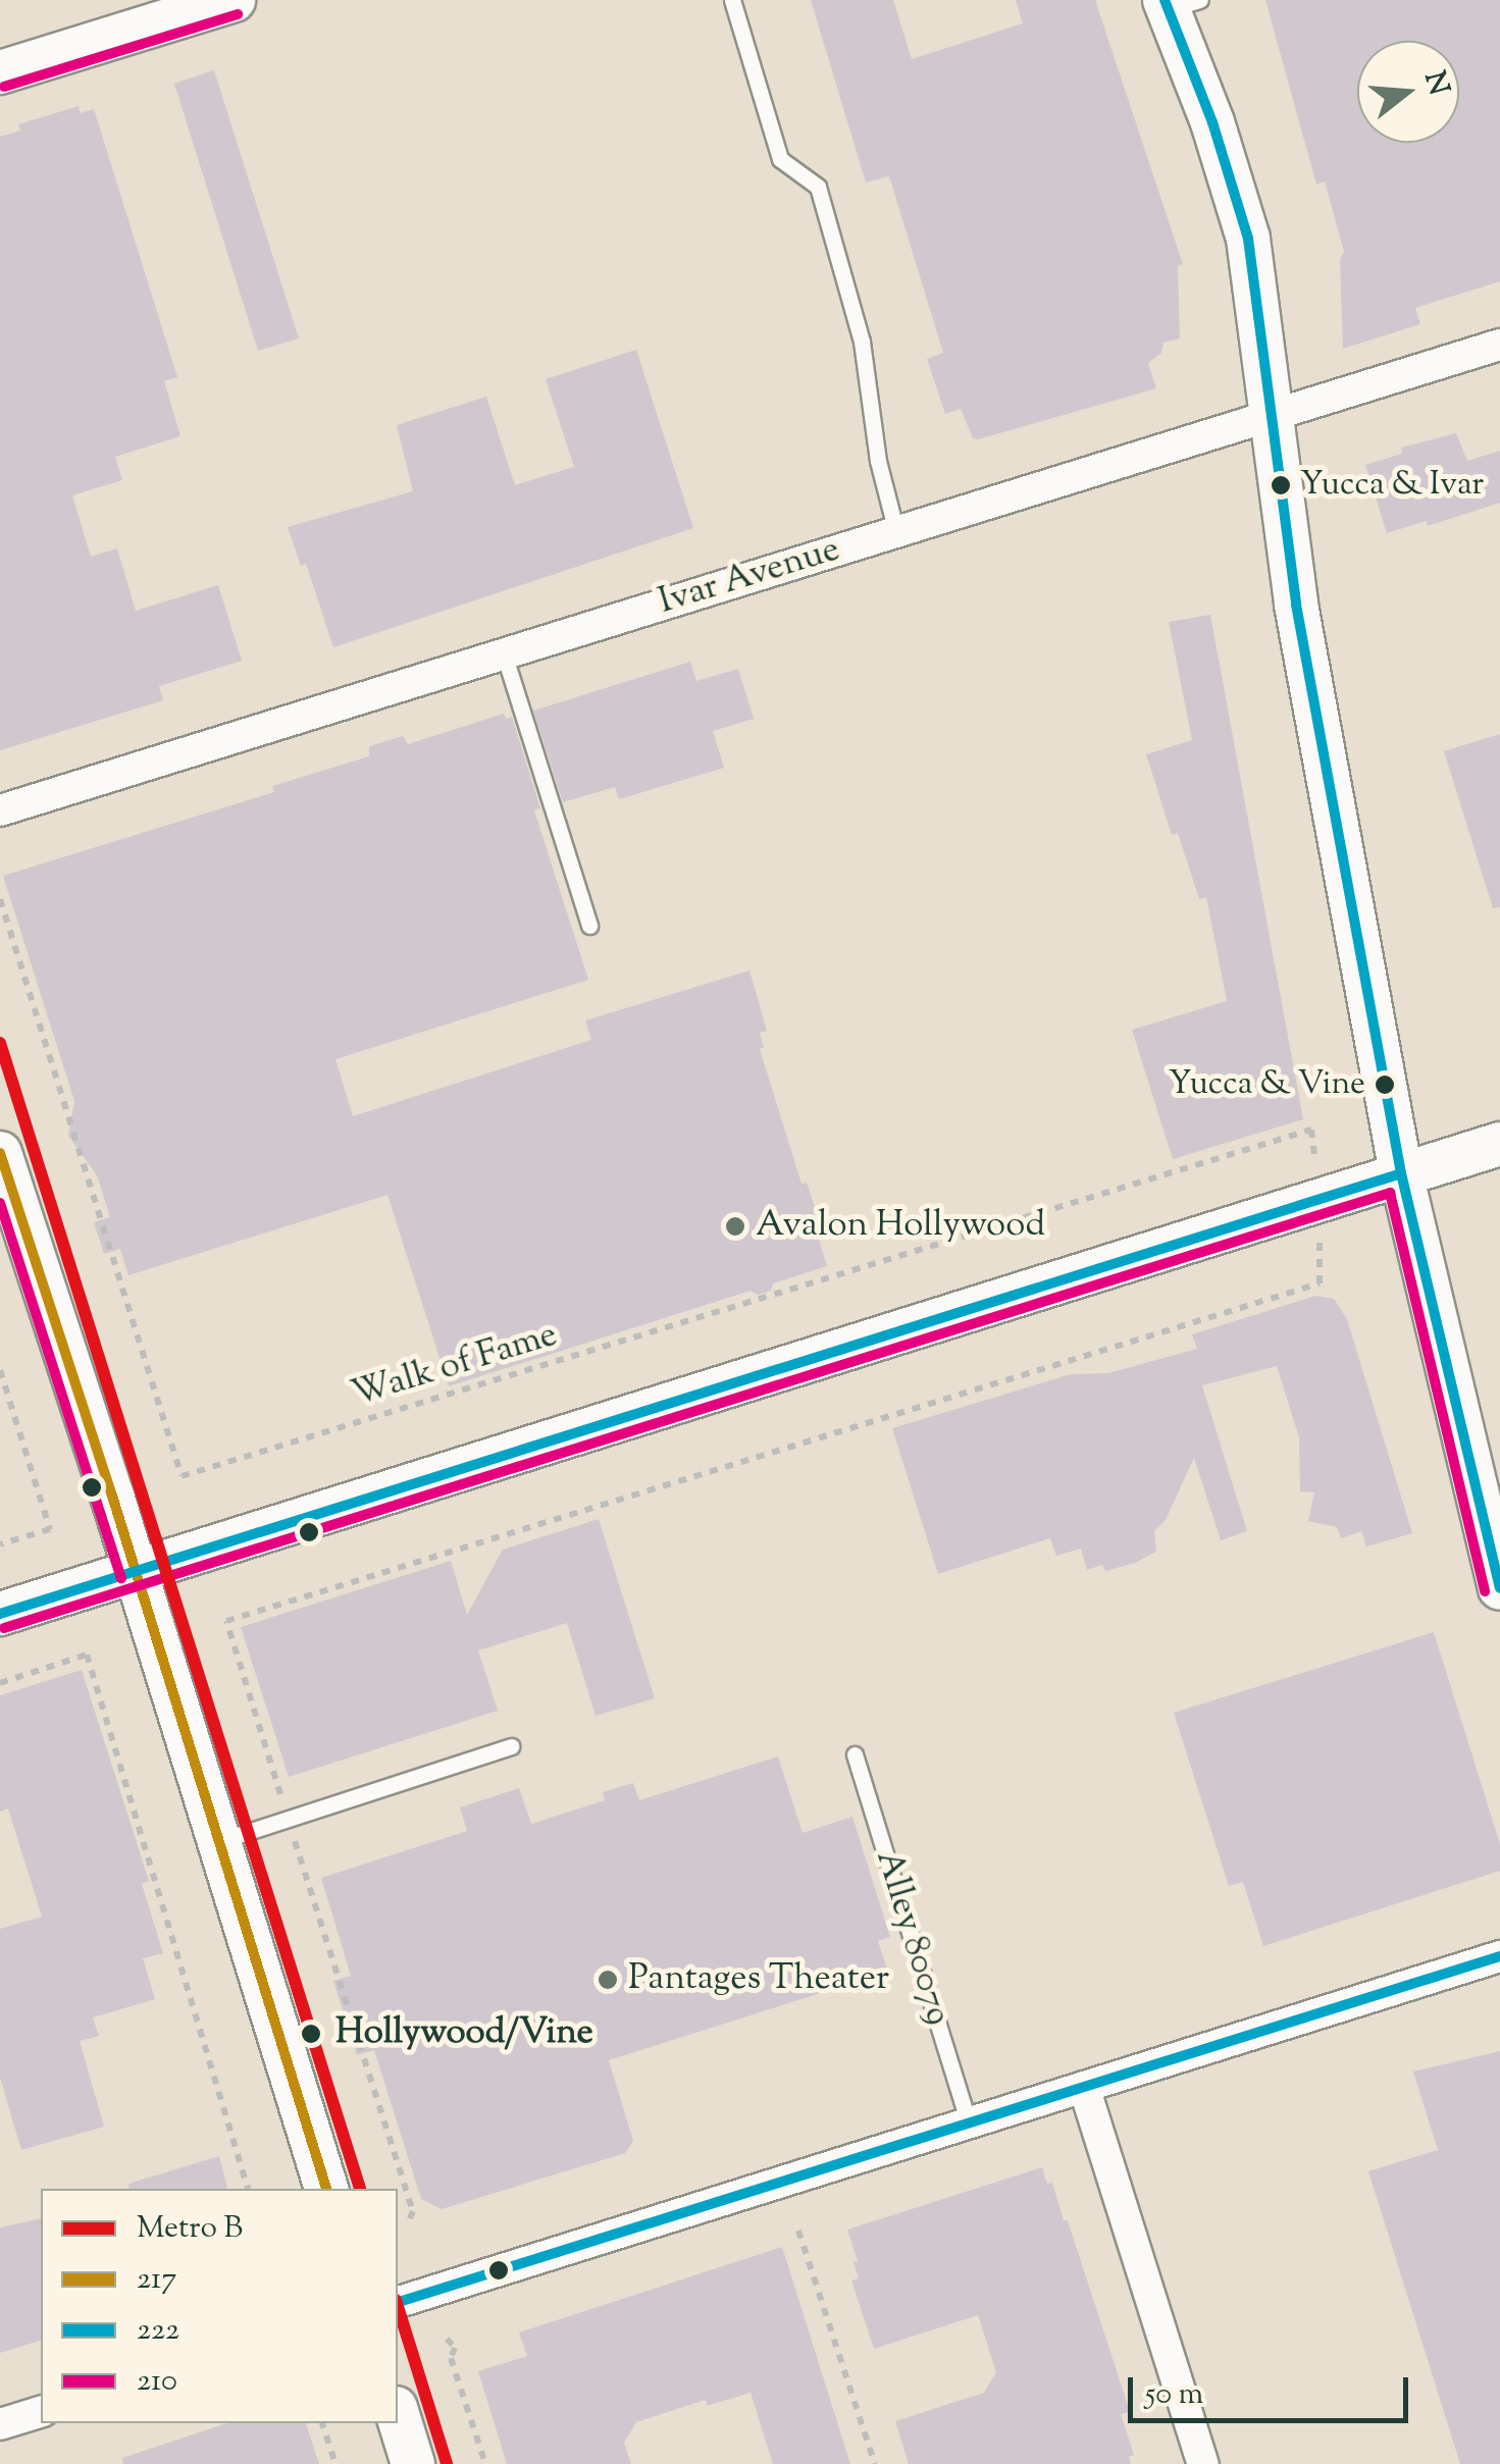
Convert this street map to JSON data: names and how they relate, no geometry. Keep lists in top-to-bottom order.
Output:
{
  "streets": {
    "street": ["Ivar Avenue"],
    "lane": ["Alley 80079"],
    "path": ["Walk of Fame"]
  },
  "places": [
    "Yucca & Ivar",
    "Yucca & Vine",
    "Avalon Hollywood",
    "Pantages Theater",
    "Hollywood/Vine"
  ],
  "lines": [
    "transit line 222",
    "transit line 210",
    "metro line B",
    "transit line 217"
  ],
  "legend": [
    "Metro B",
    "217",
    "222",
    "210"
  ],
  "scale_bar": "50 m",
  "north": "right"
}
